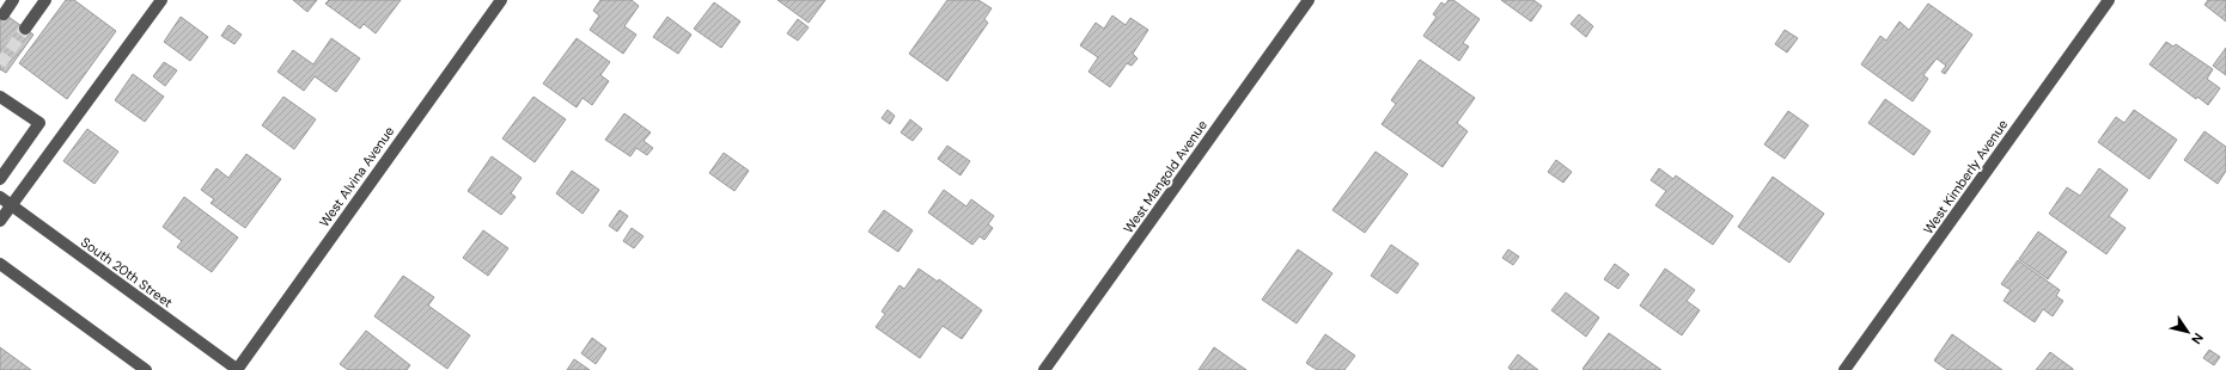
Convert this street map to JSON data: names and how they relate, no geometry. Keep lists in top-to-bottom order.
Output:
{
  "streets": {
    "street": [
      "West Alvina Avenue",
      "West Mangold Avenue",
      "West Kimberly Avenue",
      "South 20th Street"
    ]
  },
  "crossings": [
    ["West Alvina Avenue", "South 20th Street"]
  ],
  "north": "bottom right"
}
